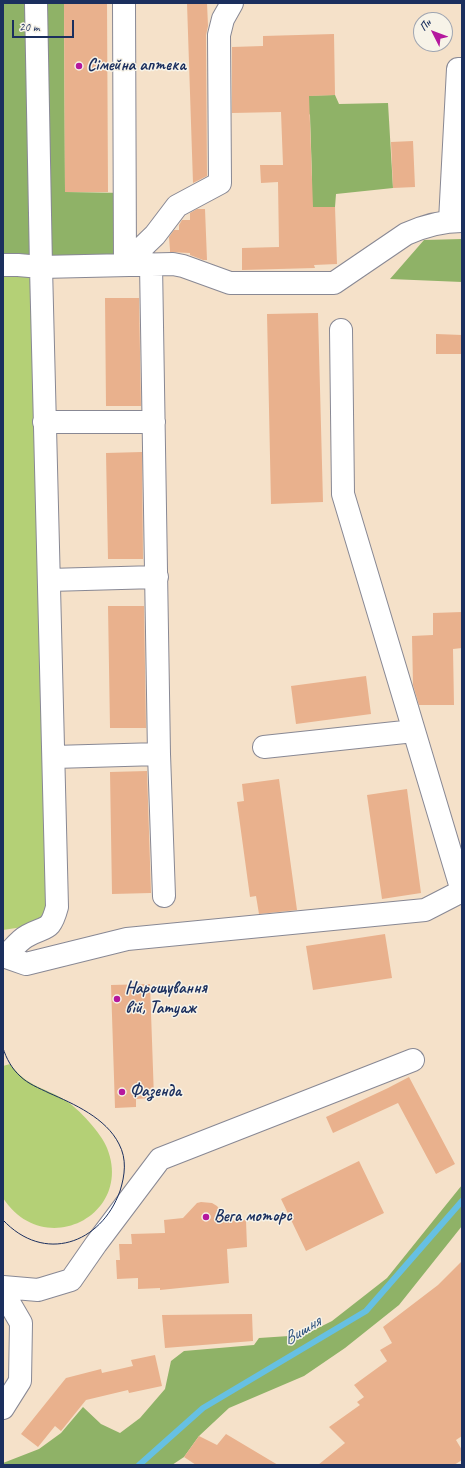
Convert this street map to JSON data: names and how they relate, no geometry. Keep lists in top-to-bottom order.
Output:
{
  "water": ["Вишня"],
  "places": [
    "Сімейна аптека",
    "Нарощування вій, Татуаж",
    "Фазенда",
    "Вега моторс"
  ],
  "scale_bar": "20 m",
  "north": "top left"
}
